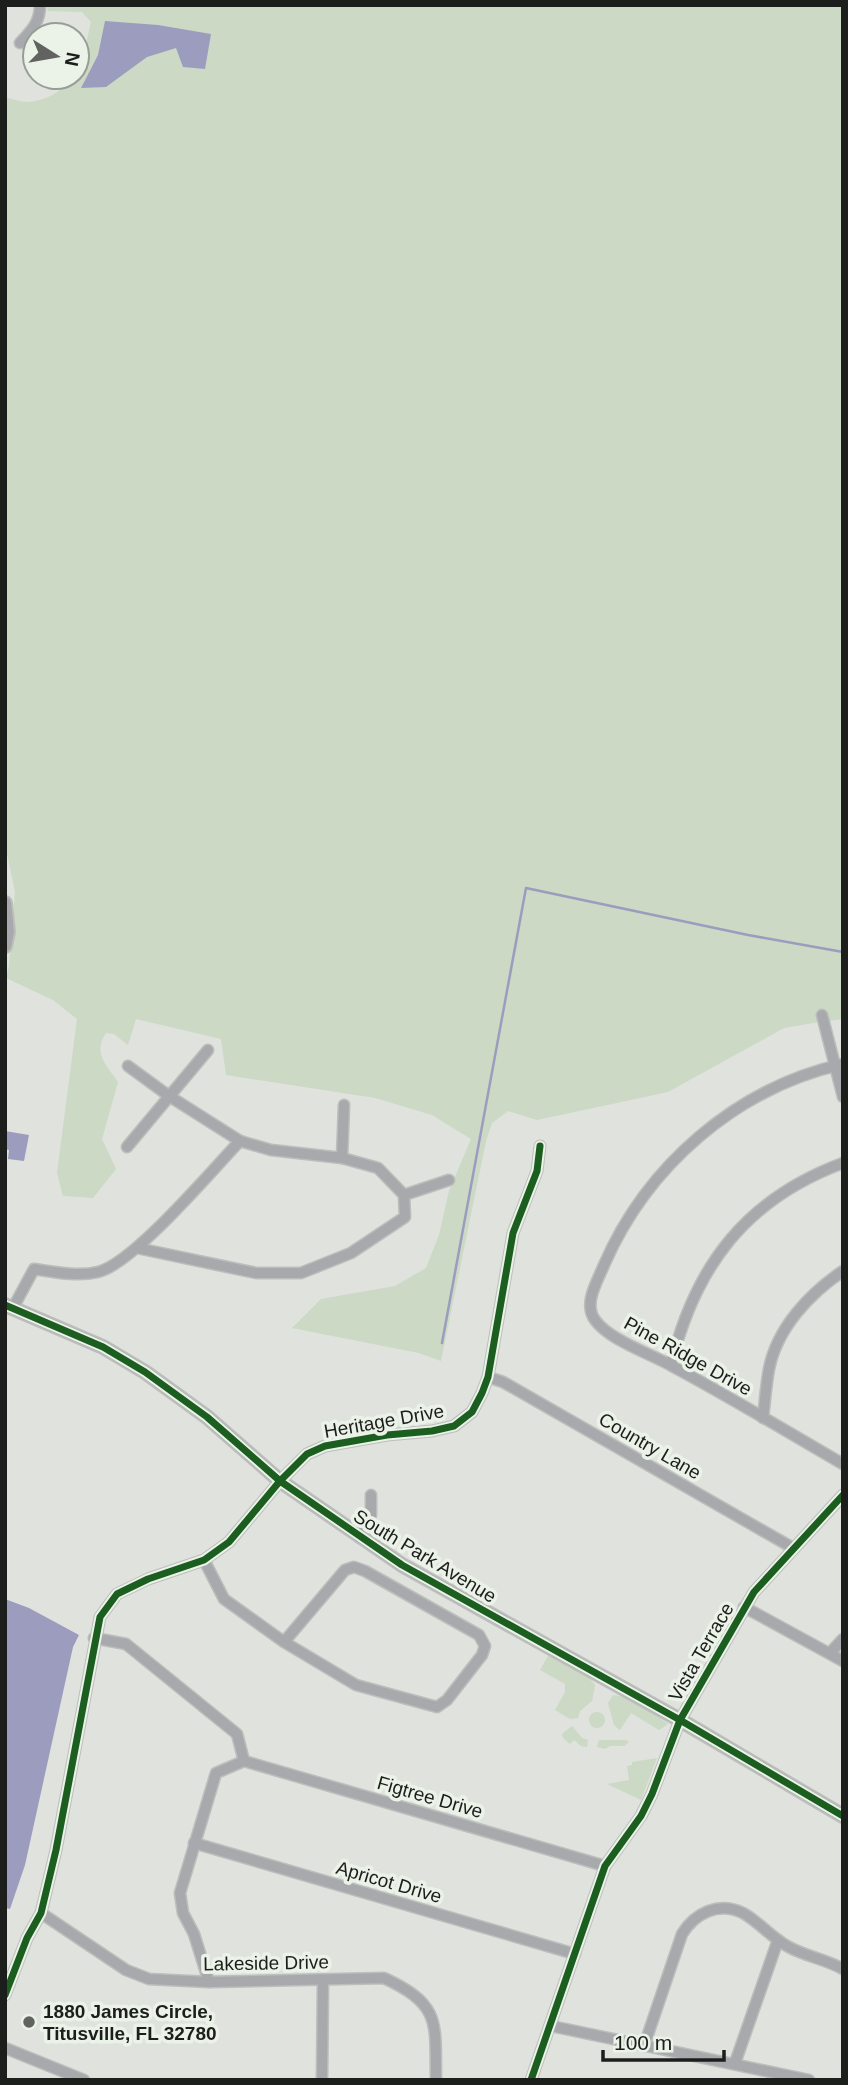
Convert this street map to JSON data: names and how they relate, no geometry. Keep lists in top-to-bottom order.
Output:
{
  "streets": {
    "street": [
      "Pine Ridge Drive",
      "Heritage Drive",
      "Country Lane",
      "South Park Avenue",
      "Vista Terrace",
      "Figtree Drive",
      "Apricot Drive",
      "Lakeside Drive"
    ]
  },
  "crossings": [
    ["Heritage Drive", "Country Lane"],
    ["Heritage Drive", "South Park Avenue"],
    ["Heritage Drive", "Lakeside Drive"],
    ["Country Lane", "Vista Terrace"],
    ["South Park Avenue", "Vista Terrace"],
    ["Vista Terrace", "Figtree Drive"],
    ["Vista Terrace", "Apricot Drive"]
  ],
  "places": ["1880 James Circle, Titusville, FL 32780"],
  "scale_bar": "100 m",
  "north": "right"
}
